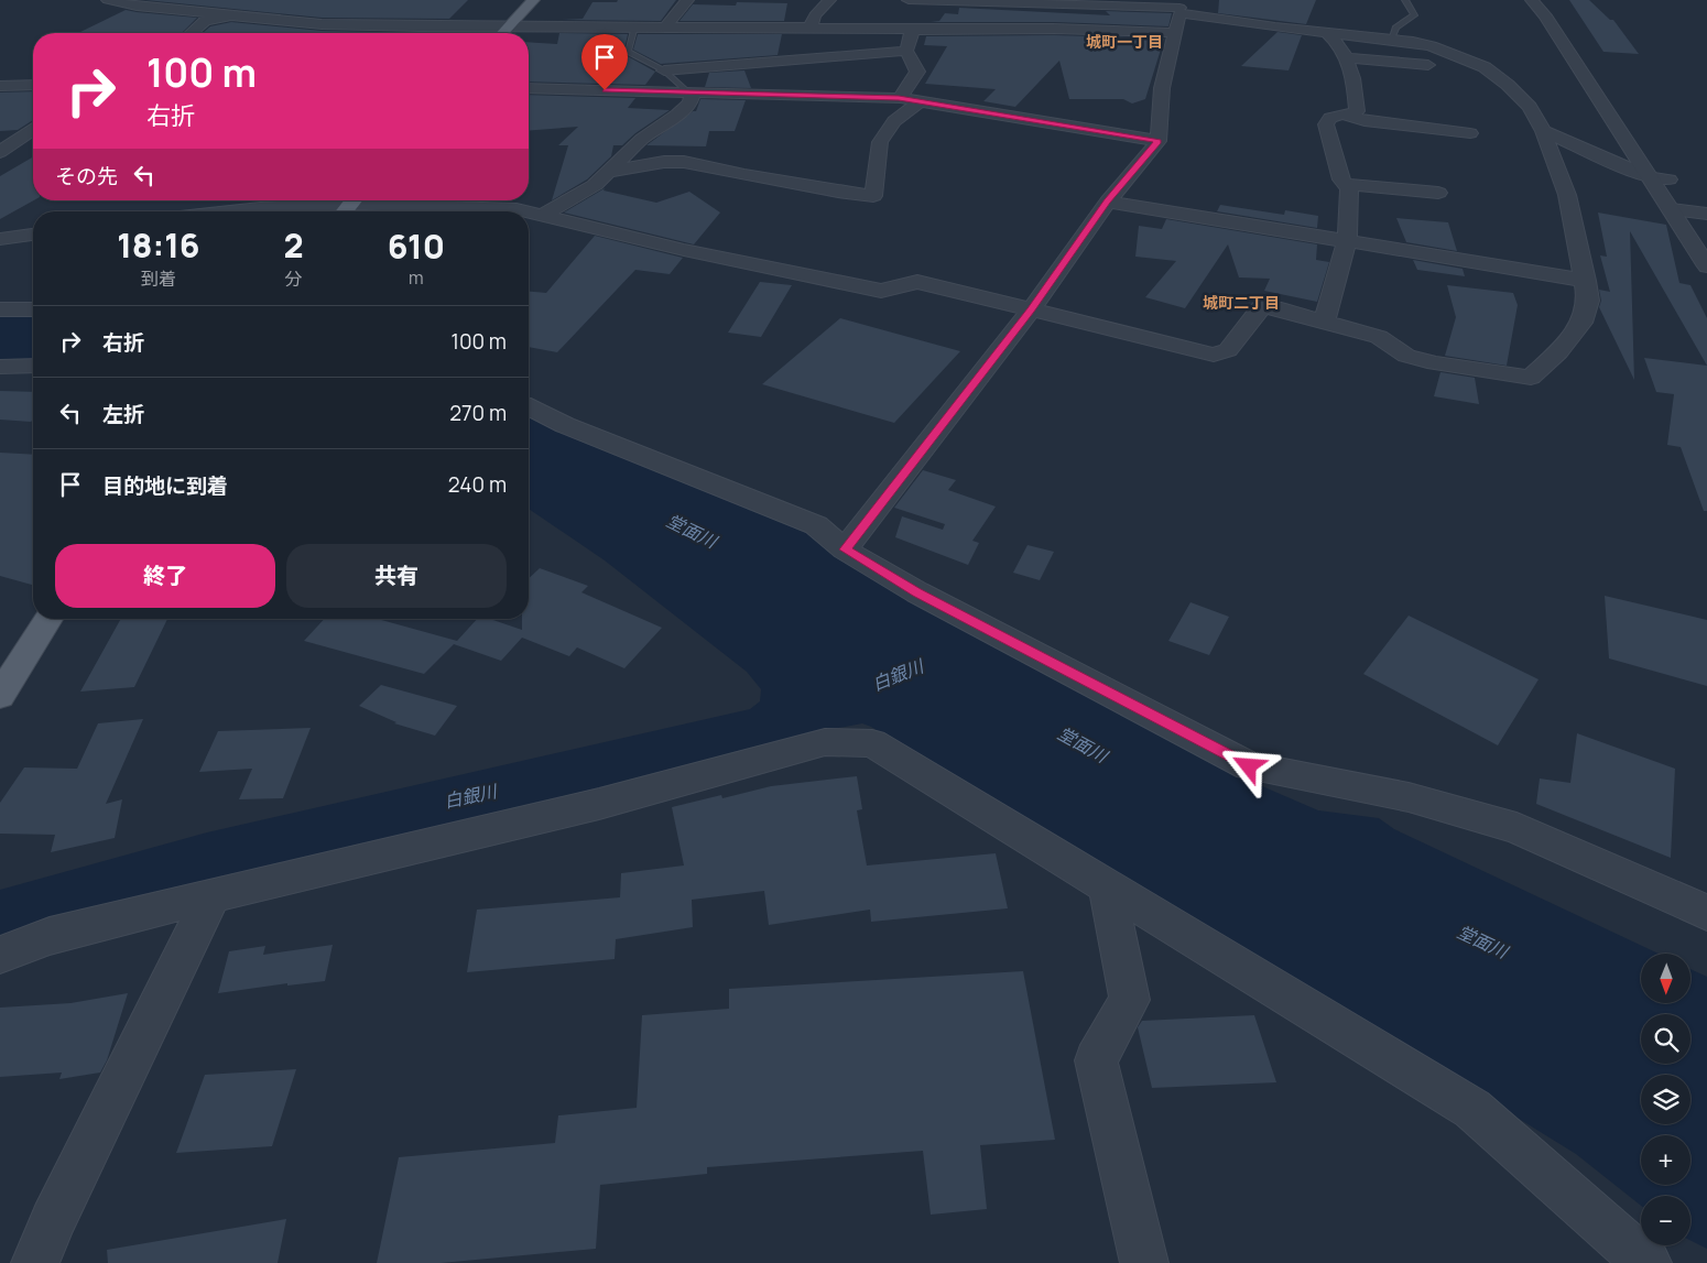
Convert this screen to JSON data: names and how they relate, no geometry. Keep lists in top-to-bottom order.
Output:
{
  "districts": ["城町一丁目", "城町二丁目"],
  "water": ["堂面川", "白銀川"],
  "north": "bottom",
  "page": {
    "turn": ["100 m", "右折"],
    "then": "その先",
    "eta": [
      "18:16",
      "到着",
      "2",
      "分",
      "610",
      "m"
    ],
    "list": [
      {
        "name": "右折",
        "value": "100 m"
      },
      {
        "name": "左折",
        "value": "270 m"
      },
      {
        "name": "目的地に到着",
        "value": "240 m"
      }
    ],
    "buttons": ["終了", "共有"],
    "map_buttons": ["+", "−"]
  }
}
